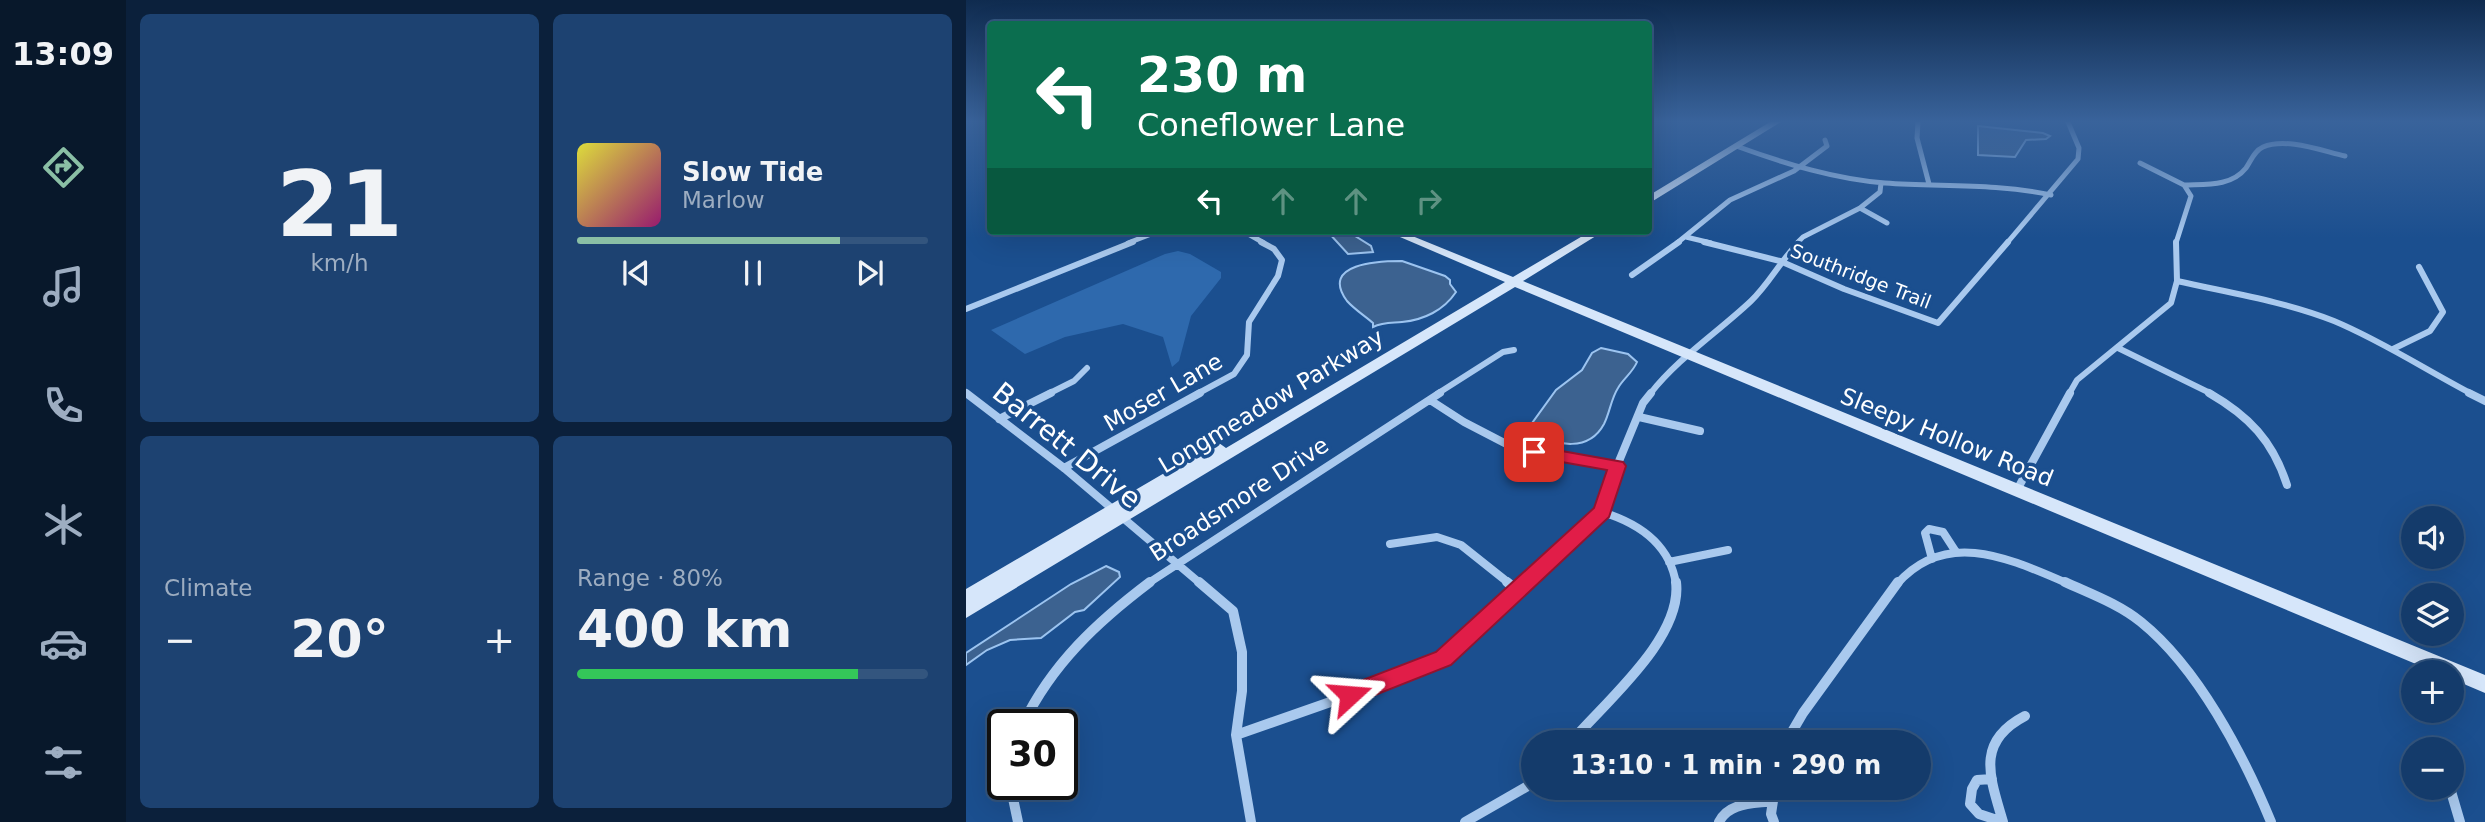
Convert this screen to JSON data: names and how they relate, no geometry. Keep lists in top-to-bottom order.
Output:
{
  "streets": {
    "street": [
      "Southridge Trail",
      "Moser Lane",
      "Longmeadow Parkway",
      "Sleepy Hollow Road",
      "Barrett Drive",
      "Broadsmore Drive"
    ]
  },
  "crossings": [
    ["Moser Lane", "Barrett Drive"],
    ["Longmeadow Parkway", "Sleepy Hollow Road"],
    ["Longmeadow Parkway", "Barrett Drive"],
    ["Barrett Drive", "Broadsmore Drive"]
  ],
  "page": {
    "tabs": "13:09",
    "tile": [
      ["21", "km/h"],
      "Climate",
      ["Range · 80%", "400 km"]
    ],
    "turn": ["230 m", "Coneflower Lane"],
    "song": ["Slow Tide", "Marlow"],
    "map_buttons": ["+", "−"],
    "heat": ["−", "20°", "+"],
    "limit": "30",
    "trip": "13:10 · 1 min · 290 m"
  }
}
